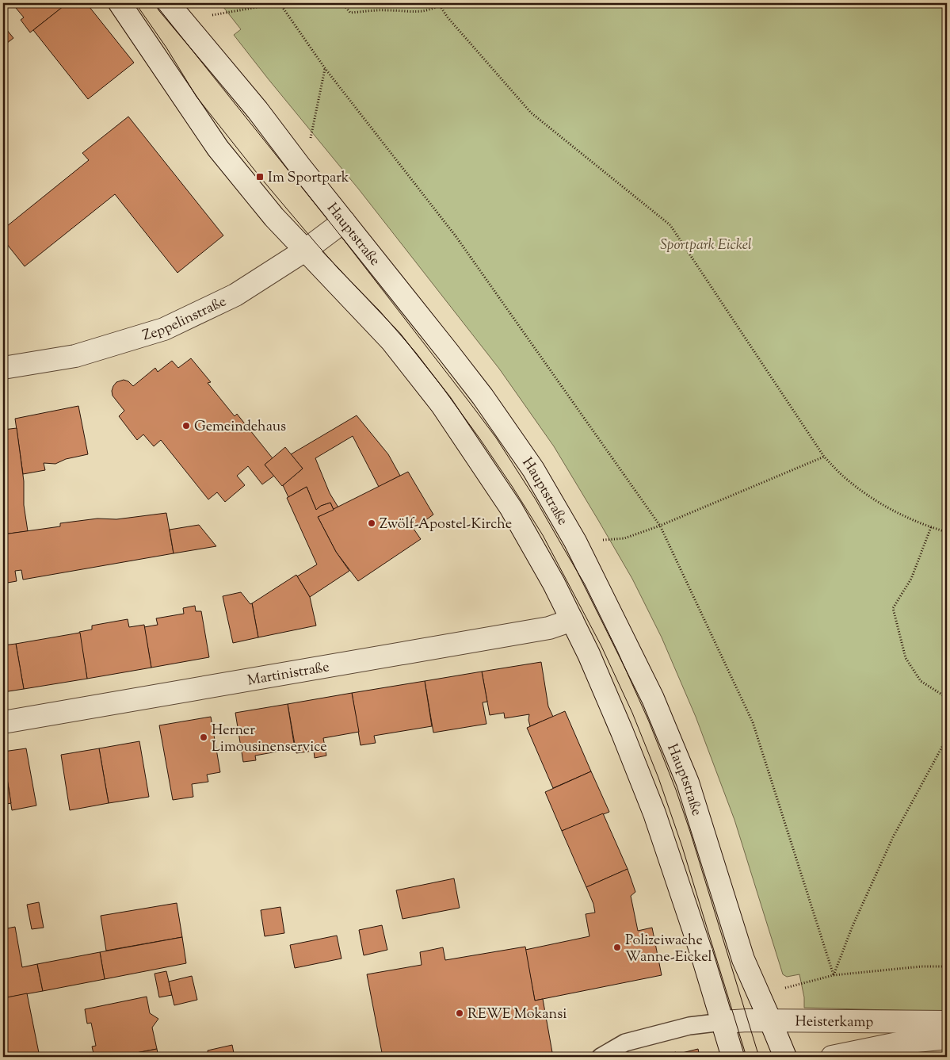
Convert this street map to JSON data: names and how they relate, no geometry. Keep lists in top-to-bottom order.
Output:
{
  "streets": {
    "street": [
      "Hauptstraße",
      "Zeppelinstraße",
      "Martinistraße",
      "Heisterkamp"
    ]
  },
  "crossings": [
    ["Hauptstraße", "Zeppelinstraße"],
    ["Hauptstraße", "Heisterkamp"]
  ],
  "parks": ["Sportpark Eickel"],
  "places": {
    "transit": ["Im Sportpark"],
    "other": [
      "Gemeindehaus",
      "Zwölf-Apostel-Kirche",
      "Herner Limousinenservice",
      "Polizeiwache Wanne-Eickel",
      "REWE Mokansi"
    ]
  }
}
